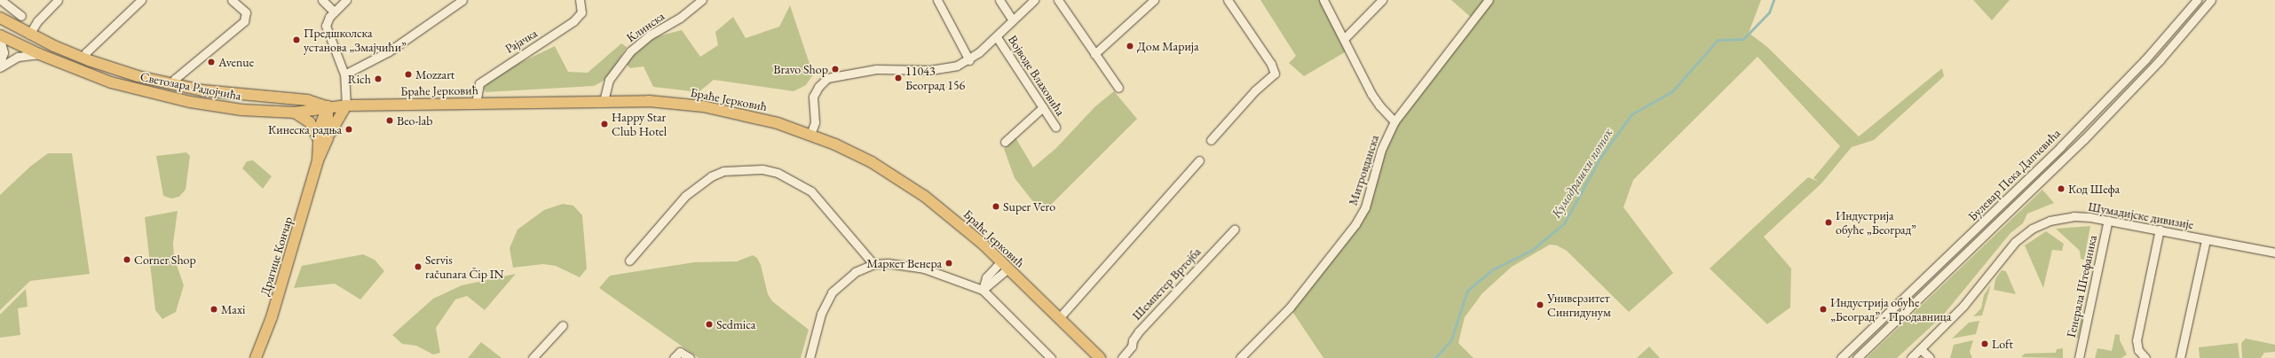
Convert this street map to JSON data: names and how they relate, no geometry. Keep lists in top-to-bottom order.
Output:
{
  "streets": {
    "main road": ["Светозара Радојчића", "Браће Јерковић", "Драгице Кончар"],
    "street": [
      "Клинска",
      "Рајачка",
      "Војводе Влаховића",
      "Митровданска",
      "Булевар Пека Дапчевића",
      "Шумадијске дивизије",
      "Шемпетер Вртојба",
      "Генерала Штефаника"
    ]
  },
  "crossings": [
    ["Клинска", "Браће Јерковић"],
    ["Рајачка", "Браће Јерковић"],
    ["Војводе Влаховића", "Браће Јерковић"],
    ["Светозара Радојчића", "Браће Јерковић"],
    ["Светозара Радојчића", "Драгице Кончар"],
    ["Браће Јерковић", "Драгице Кончар"],
    ["Шумадијске дивизије", "Генерала Штефаника"]
  ],
  "water": ["Кумодрашки поток"],
  "places": [
    "Предшколска установа „Змајчићи”",
    "Дом Марија",
    "Avenue",
    "Bravo Shop",
    "Mozzart",
    "11043 Београд 156",
    "Rich",
    "Beo-lab",
    "Happy Star Club Hotel",
    "Кинеска радња",
    "Код Шефа",
    "Super Vero",
    "Индустрија обуће „Београд”",
    "Corner Shop",
    "Маркет Венера",
    "Servis računara Čip IN",
    "Универзитет Сингидунум",
    "Maxi",
    "Индустрија обуће „Београд” - Продавница",
    "Sedmica",
    "Loft"
  ]
}
